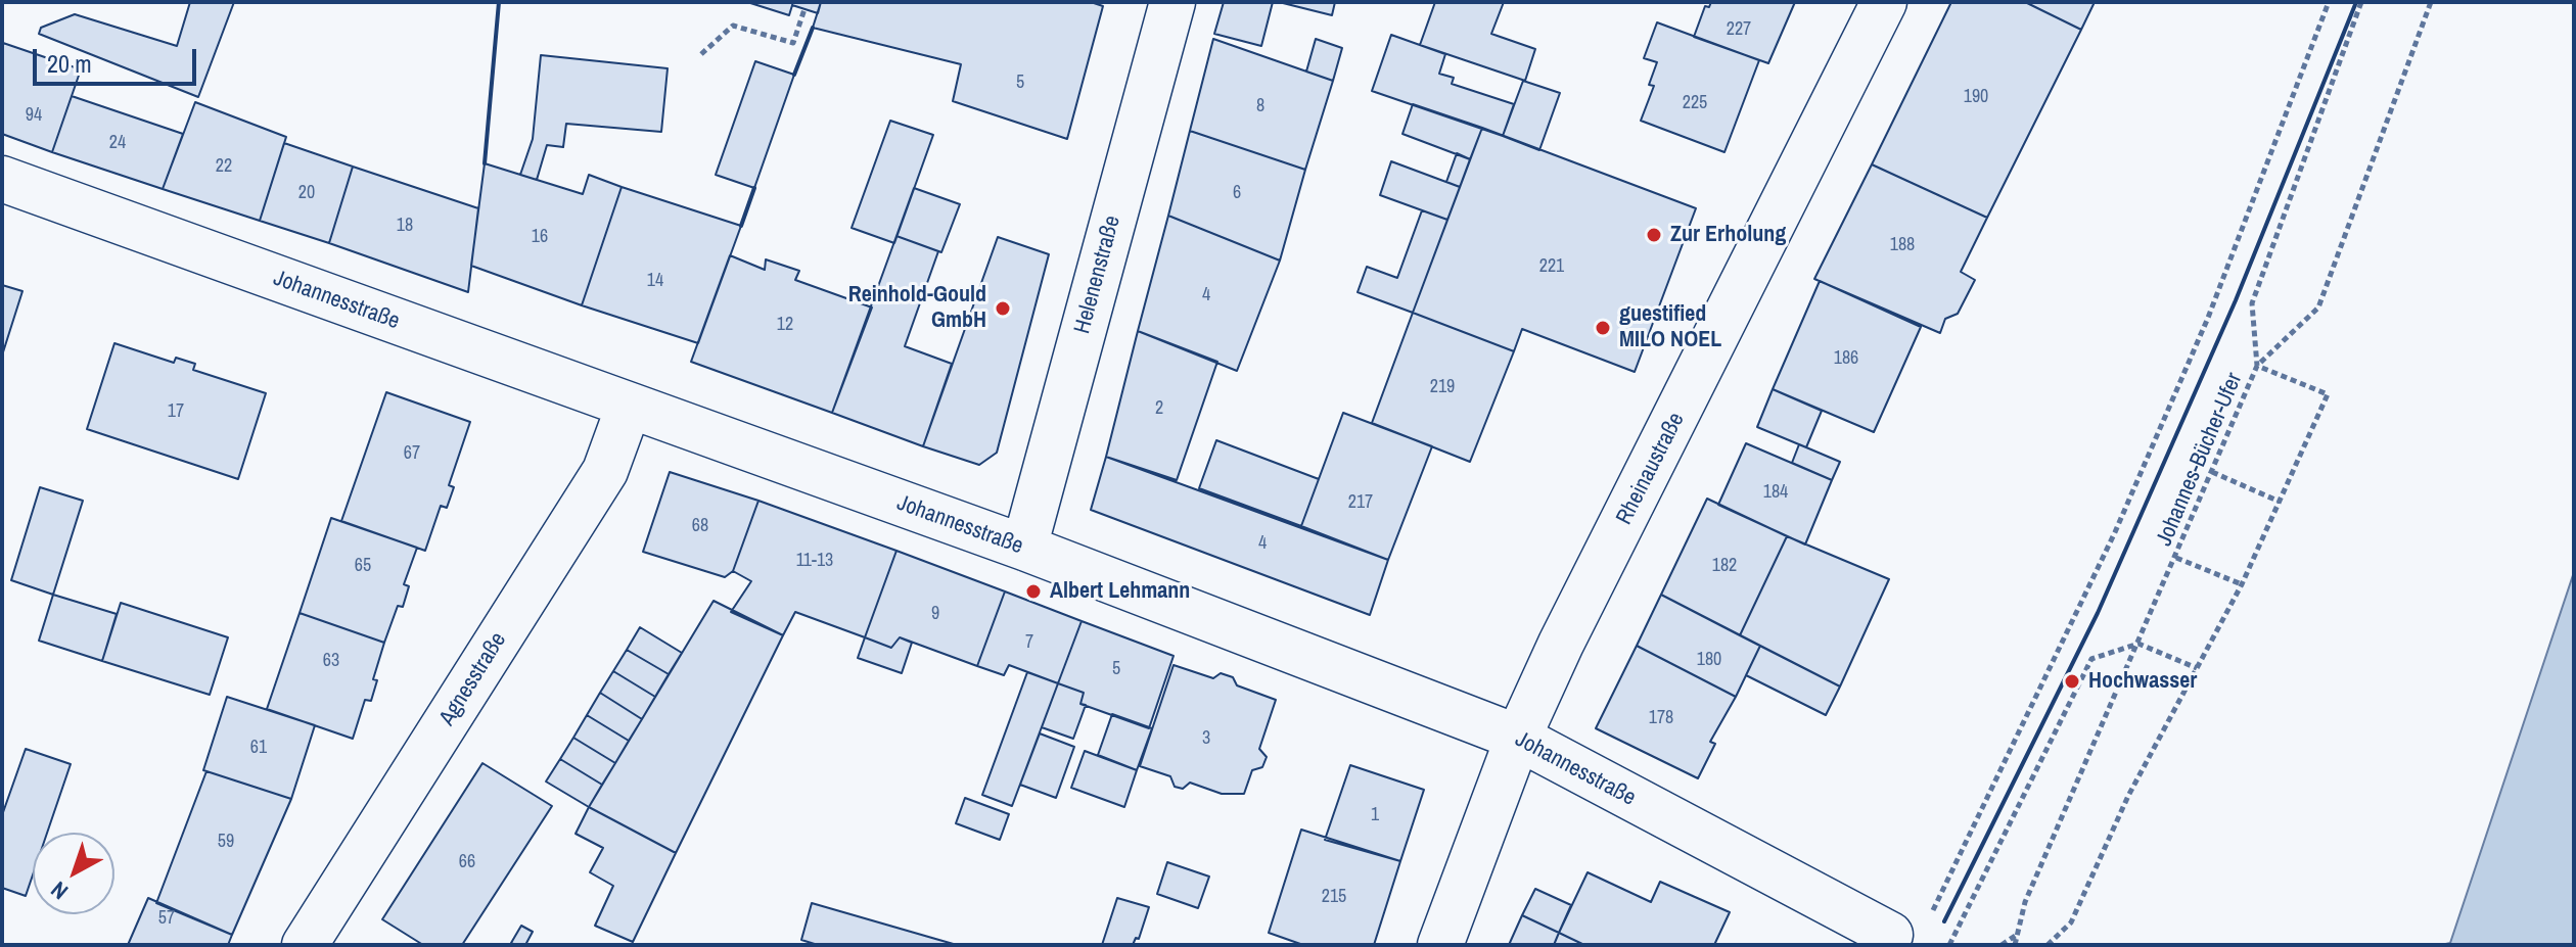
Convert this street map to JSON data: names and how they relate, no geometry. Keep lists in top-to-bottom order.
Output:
{
  "streets": {
    "street": [
      "Helenenstraße",
      "Johannesstraße",
      "Rheinaustraße",
      "Agnesstraße"
    ],
    "path": ["Johannes-Bücher-Ufer"]
  },
  "crossings": [
    ["Helenenstraße", "Johannesstraße"],
    ["Johannesstraße", "Rheinaustraße"],
    ["Johannesstraße", "Agnesstraße"]
  ],
  "places": [
    "Zur Erholung",
    "Reinhold-Gould GmbH",
    "guestified MILO NOEL",
    "Albert Lehmann",
    "Hochwasser"
  ],
  "house_numbers": [
    "227",
    "5",
    "190",
    "225",
    "8",
    "94",
    "24",
    "22",
    "20",
    "6",
    "18",
    "16",
    "188",
    "221",
    "14",
    "4",
    "12",
    "186",
    "219",
    "2",
    "17",
    "67",
    "184",
    "217",
    "68",
    "4",
    "11-13",
    "65",
    "182",
    "9",
    "7",
    "180",
    "63",
    "5",
    "178",
    "3",
    "61",
    "1",
    "59",
    "66",
    "215",
    "57"
  ],
  "scale_bar": "20 m",
  "north": "bottom left"
}
